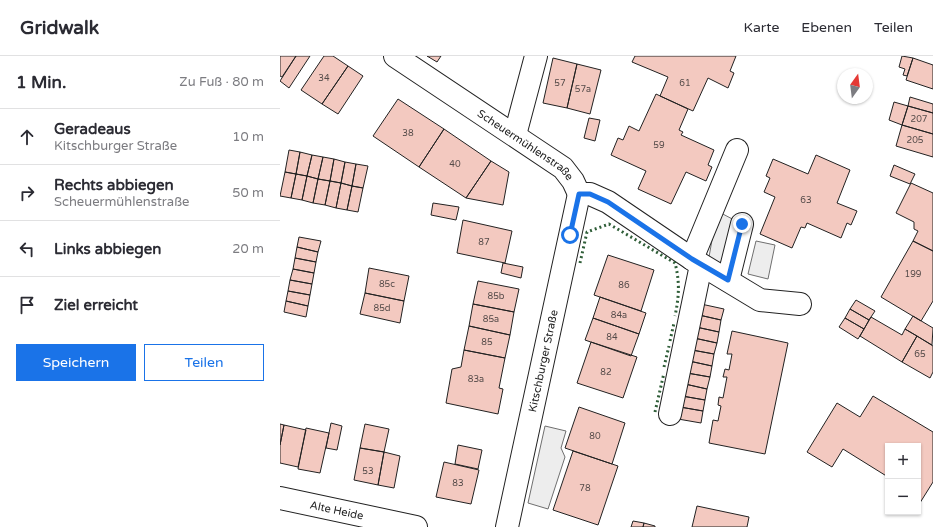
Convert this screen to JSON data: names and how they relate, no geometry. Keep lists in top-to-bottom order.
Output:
{
  "streets": {
    "street": ["Scheuermühlenstraße", "Kitschburger Straße", "Alte Heide"]
  },
  "crossings": [
    ["Scheuermühlenstraße", "Kitschburger Straße"]
  ],
  "house_numbers": [
    "34",
    "57",
    "61",
    "57a",
    "207",
    "38",
    "205",
    "59",
    "40",
    "63",
    "87",
    "199",
    "85c",
    "86",
    "85b",
    "85d",
    "84a",
    "85a",
    "84",
    "85",
    "65",
    "82",
    "83a",
    "80",
    "53",
    "83",
    "78"
  ],
  "north": "top",
  "page": {
    "header": "Gridwalk",
    "nav": ["Karte", "Ebenen", "Teilen"],
    "heading": ["1 Min.", "Zu Fuß · 80 m"],
    "list": [
      ["Geradeaus", "Kitschburger Straße", "10 m"],
      ["Rechts abbiegen", "Scheuermühlenstraße", "50 m"],
      ["Links abbiegen", "20 m"],
      "Ziel erreicht"
    ],
    "buttons": ["Speichern", "Teilen"],
    "map_buttons": ["+", "−"]
  }
}
